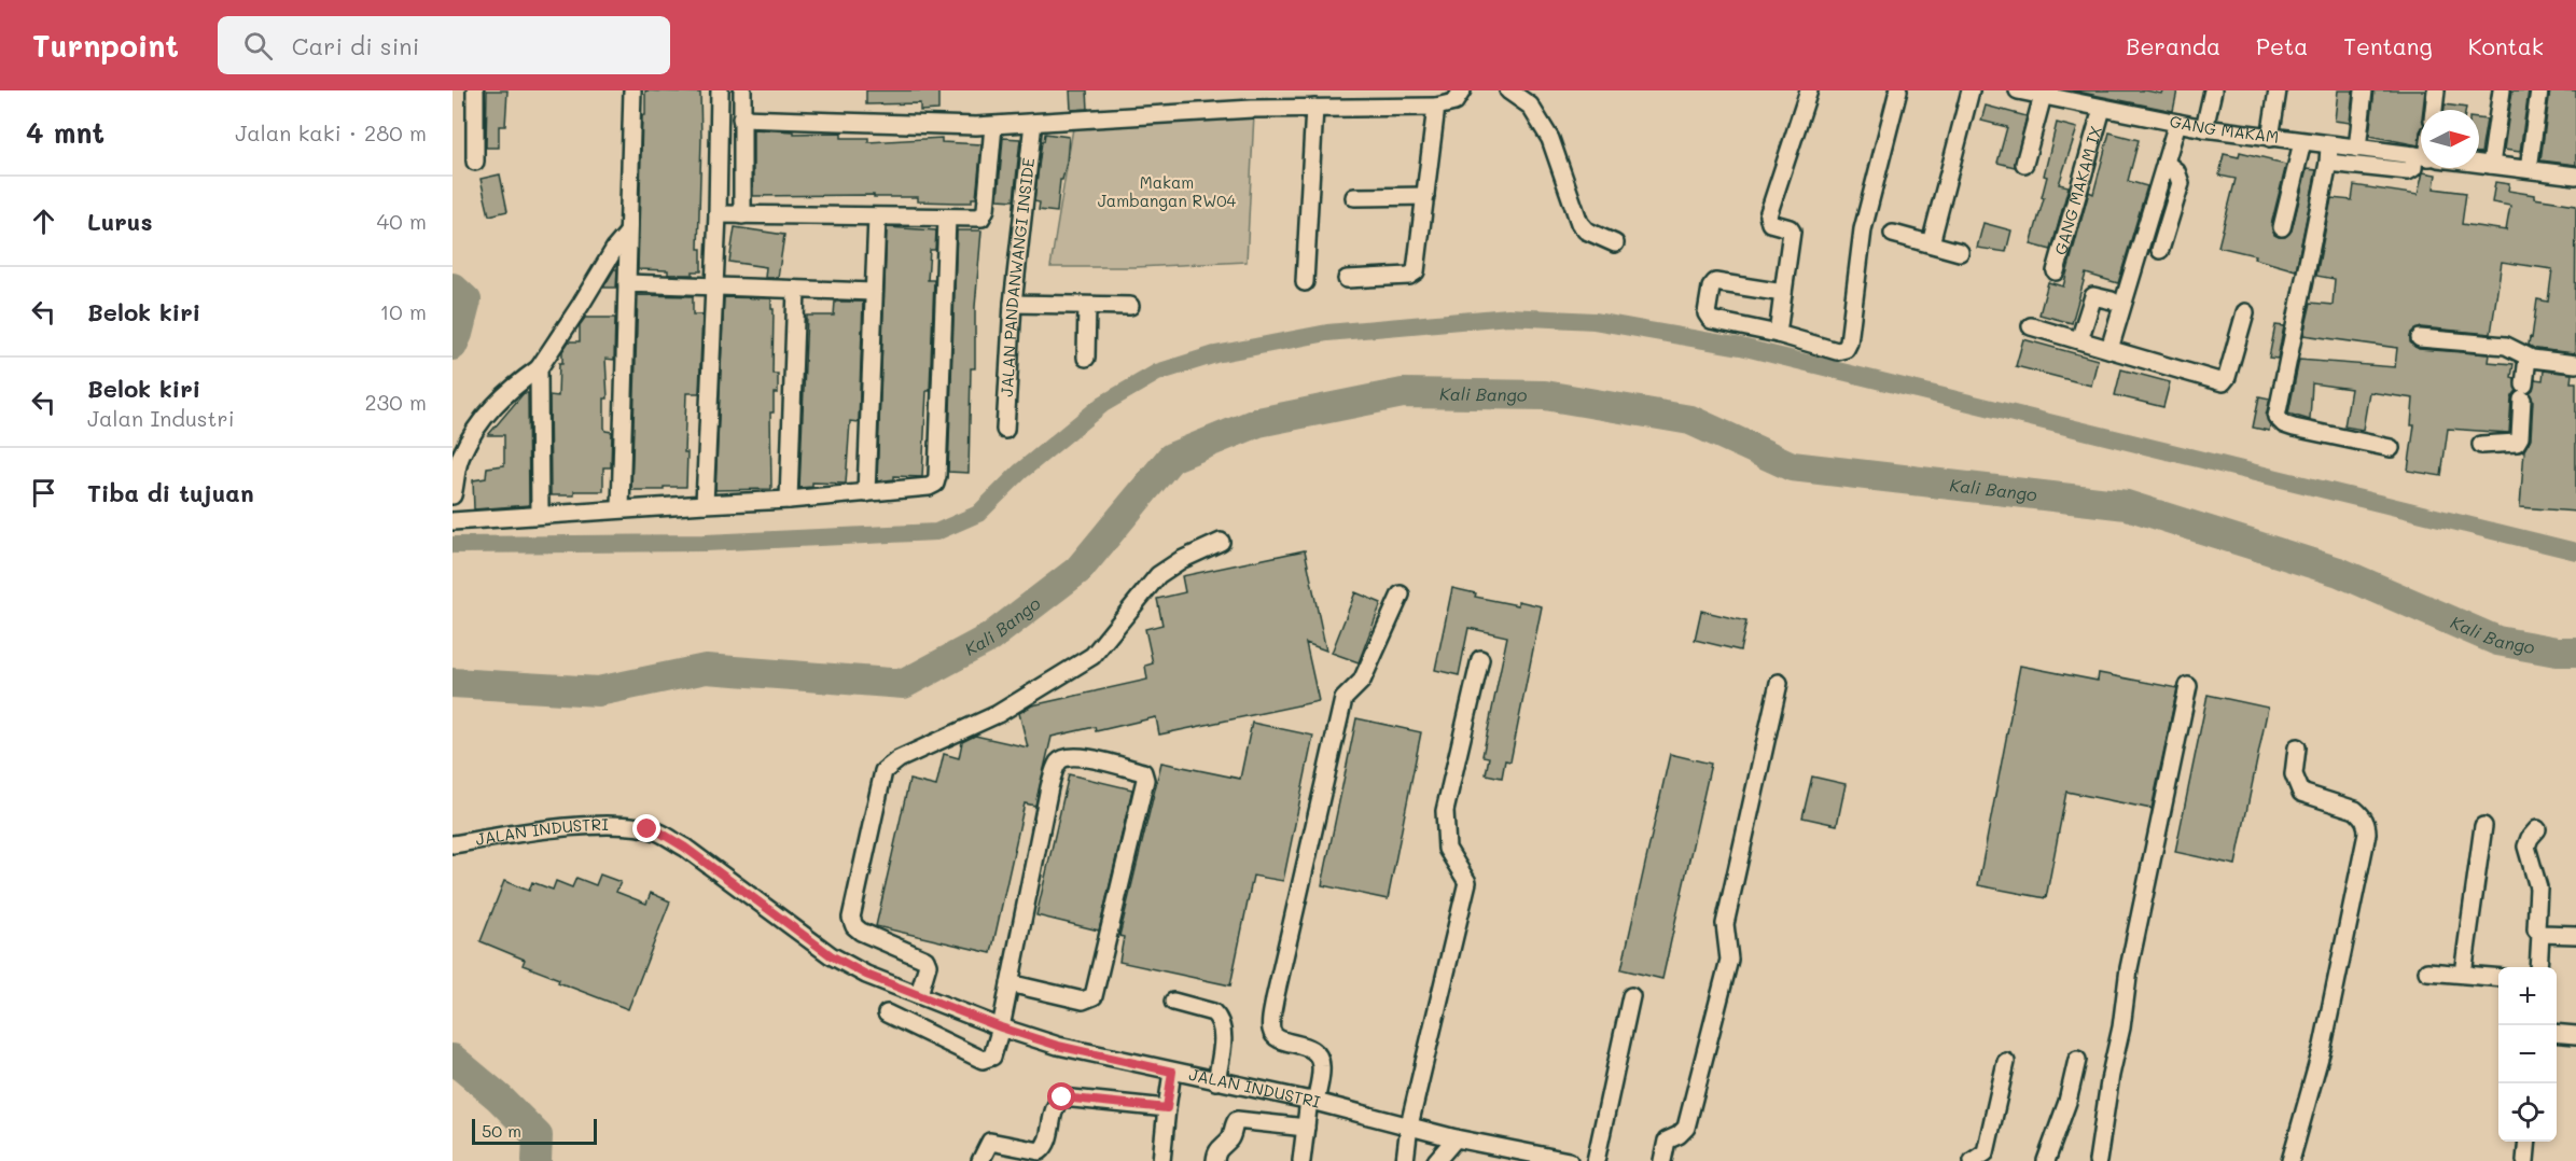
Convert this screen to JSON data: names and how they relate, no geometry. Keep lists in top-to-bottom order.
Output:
{
  "streets": {
    "street": [
      "GANG MAKAM",
      "GANG MAKAM IX",
      "JALAN PANDANWANGI INSIDE",
      "JALAN INDUSTRI"
    ]
  },
  "crossings": [
    ["GANG MAKAM", "GANG MAKAM IX"]
  ],
  "water": ["Kali Bango"],
  "parks": ["Makam Jambangan RW04"],
  "scale_bar": "50 m",
  "north": "right",
  "page": {
    "header": "Turnpoint",
    "search": "Cari di sini",
    "nav": [
      "Beranda",
      "Peta",
      "Tentang",
      "Kontak"
    ],
    "heading": ["4 mnt", "Jalan kaki · 280 m"],
    "list": [
      ["Lurus", "40 m"],
      ["Belok kiri", "10 m"],
      ["Belok kiri", "Jalan Industri", "230 m"],
      "Tiba di tujuan"
    ],
    "map_buttons": ["+", "−"],
    "scale": "50 m"
  }
}
